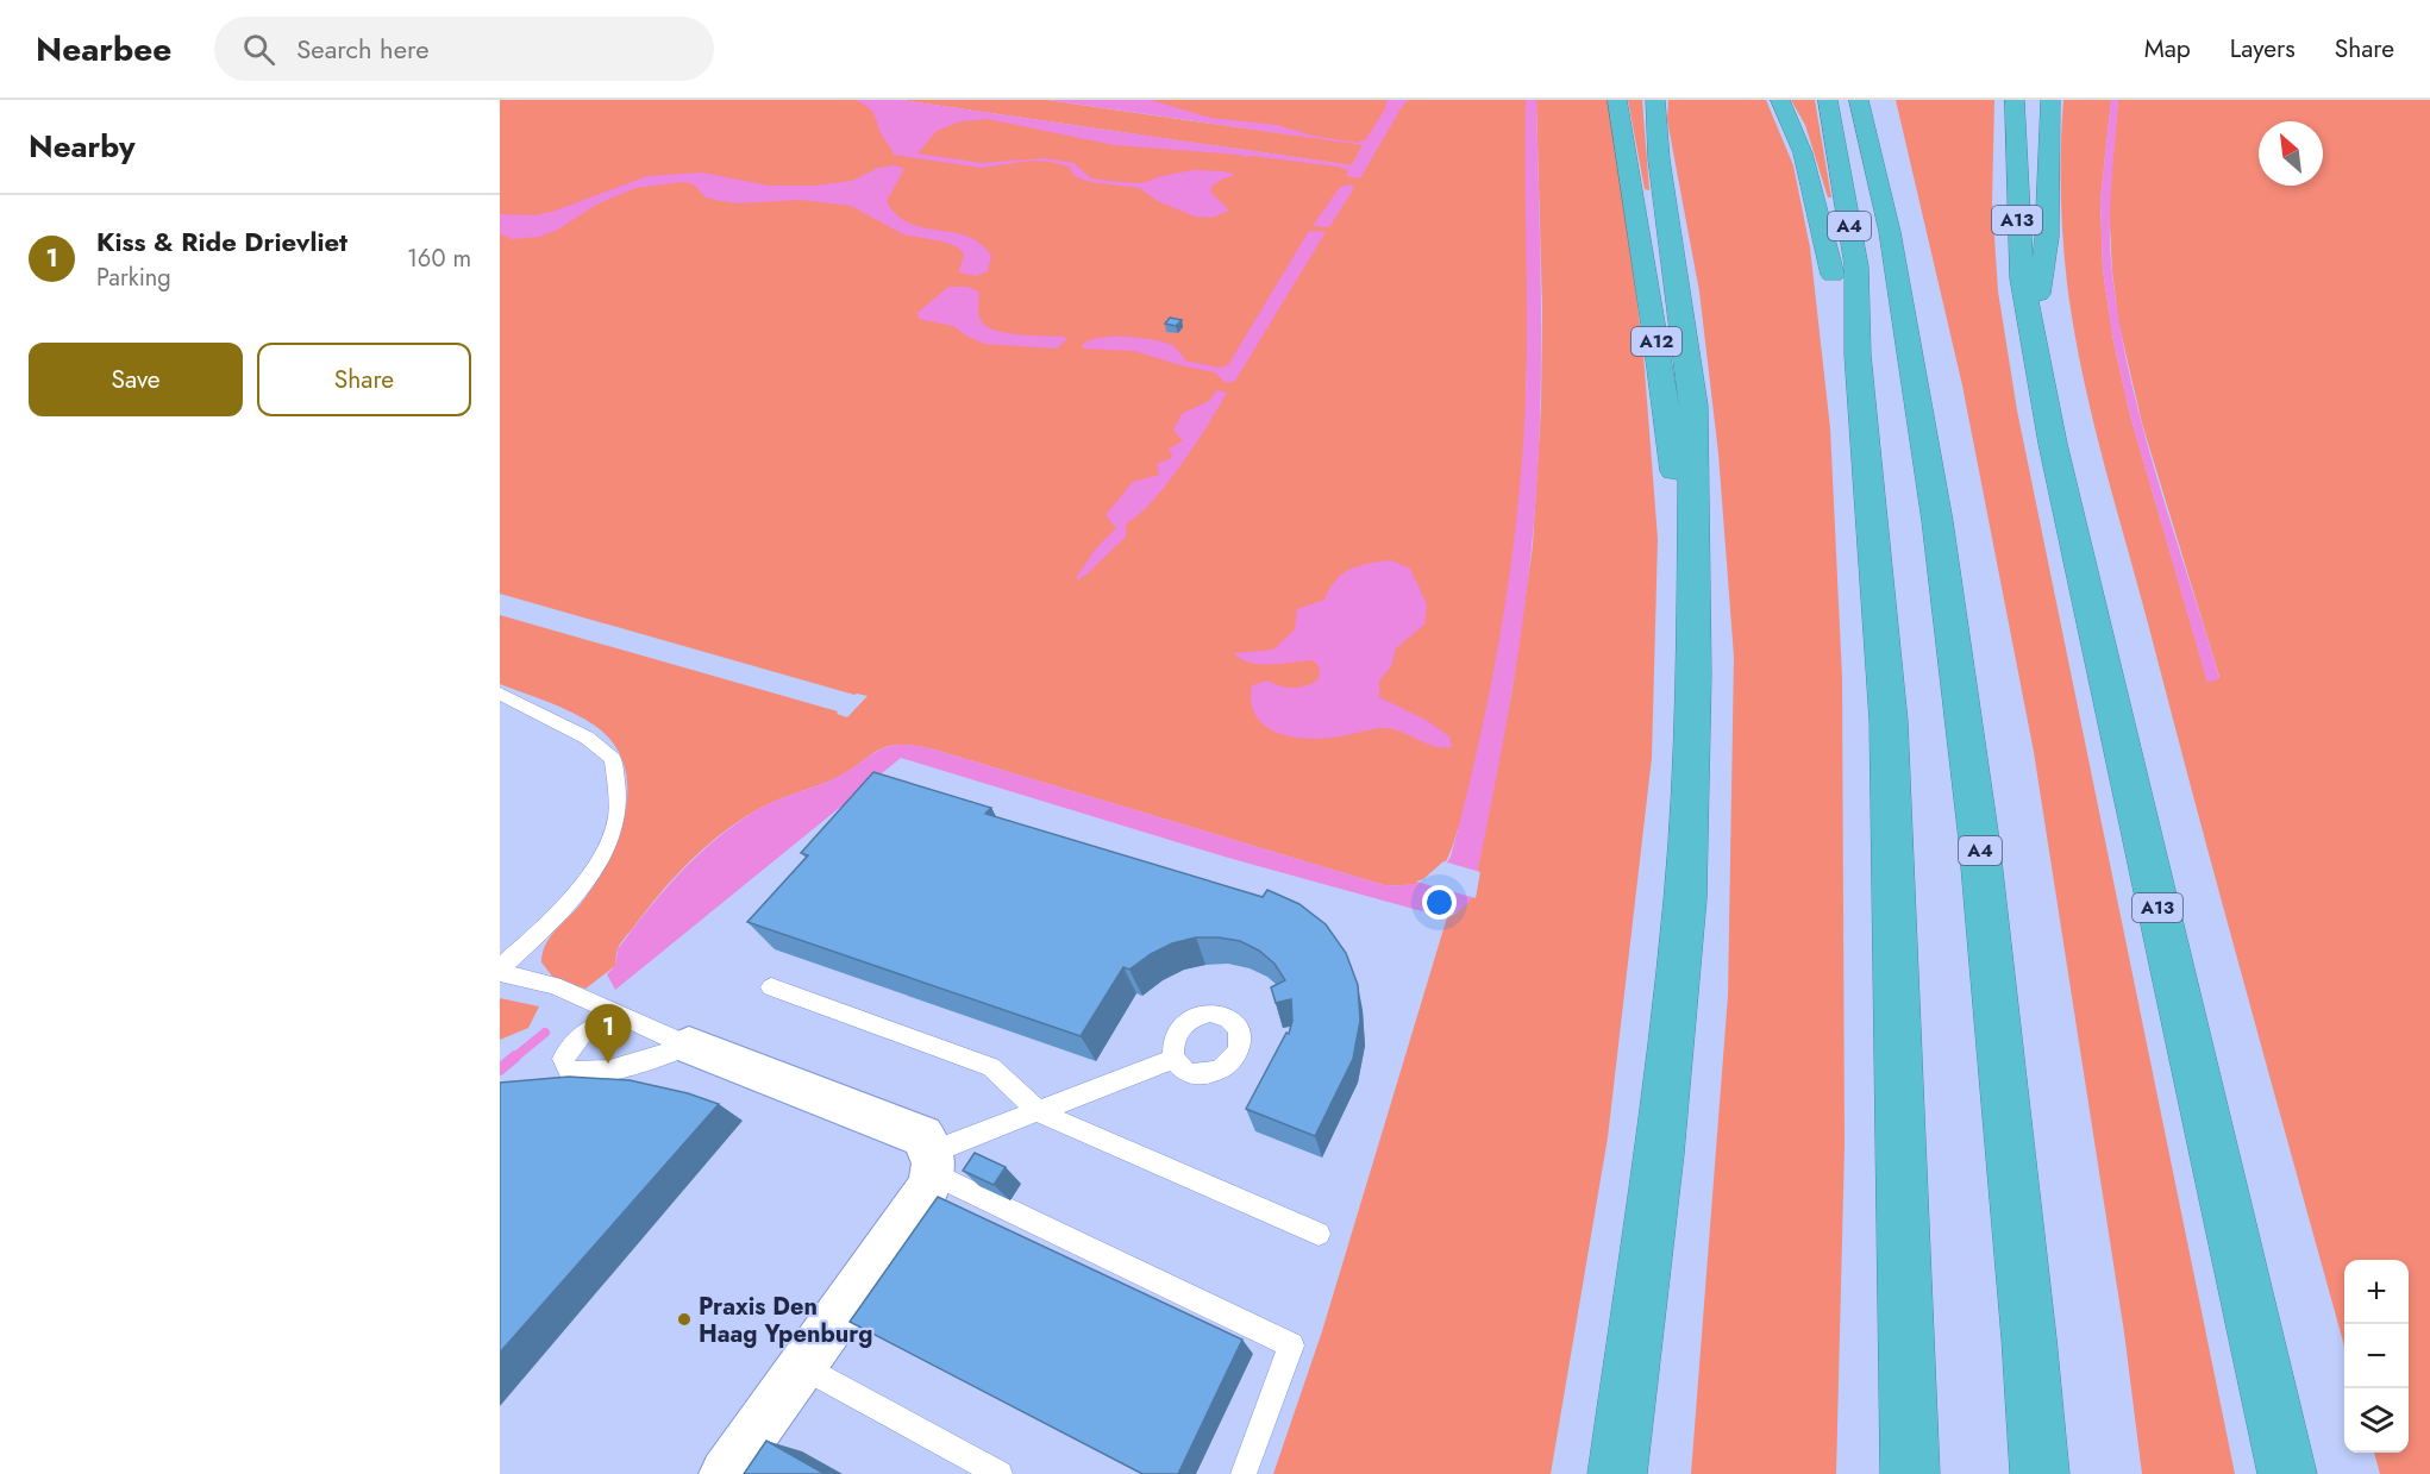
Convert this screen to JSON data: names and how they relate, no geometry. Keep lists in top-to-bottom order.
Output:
{
  "streets": {
    "highway": ["A13", "A4", "A12"]
  },
  "places": ["Praxis Den Haag Ypenburg"],
  "north": "top left",
  "page": {
    "header": "Nearbee",
    "search": "Search here",
    "nav": ["Map", "Layers", "Share"],
    "heading": "Nearby",
    "list": [
      {
        "mark": "1",
        "name": "Kiss & Ride Drievliet",
        "note": "Parking",
        "value": "160 m"
      }
    ],
    "buttons": ["Save", "Share"],
    "pins": "1",
    "map_buttons": ["+", "−"]
  }
}
